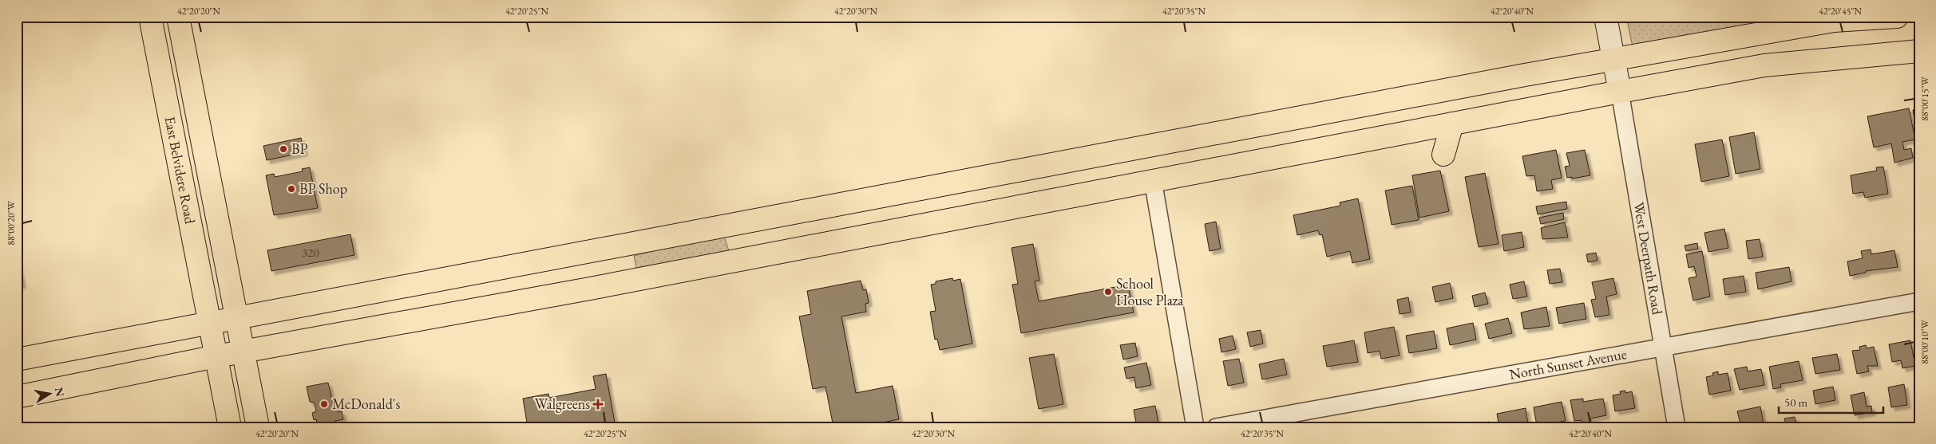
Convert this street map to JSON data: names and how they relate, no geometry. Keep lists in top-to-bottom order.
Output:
{
  "streets": {
    "main road": ["East Belvidere Road"],
    "street": ["West Deerpath Road", "North Sunset Avenue"]
  },
  "crossings": [
    ["West Deerpath Road", "North Sunset Avenue"]
  ],
  "places": {
    "other": [
      "BP",
      "BP Shop",
      "School House Plaza",
      "McDonald's"
    ],
    "health": ["Walgreens"]
  },
  "house_numbers": ["320"],
  "scale_bar": "50 m",
  "north": "right",
  "coordinates": [
    "42°20'20\"N",
    "42°20'25\"N",
    "42°20'30\"N",
    "42°20'35\"N",
    "42°20'40\"N",
    "42°20'45\"N",
    "88°00'15\"W",
    "88°00'20\"W",
    "88°00'10\"W"
  ]
}
